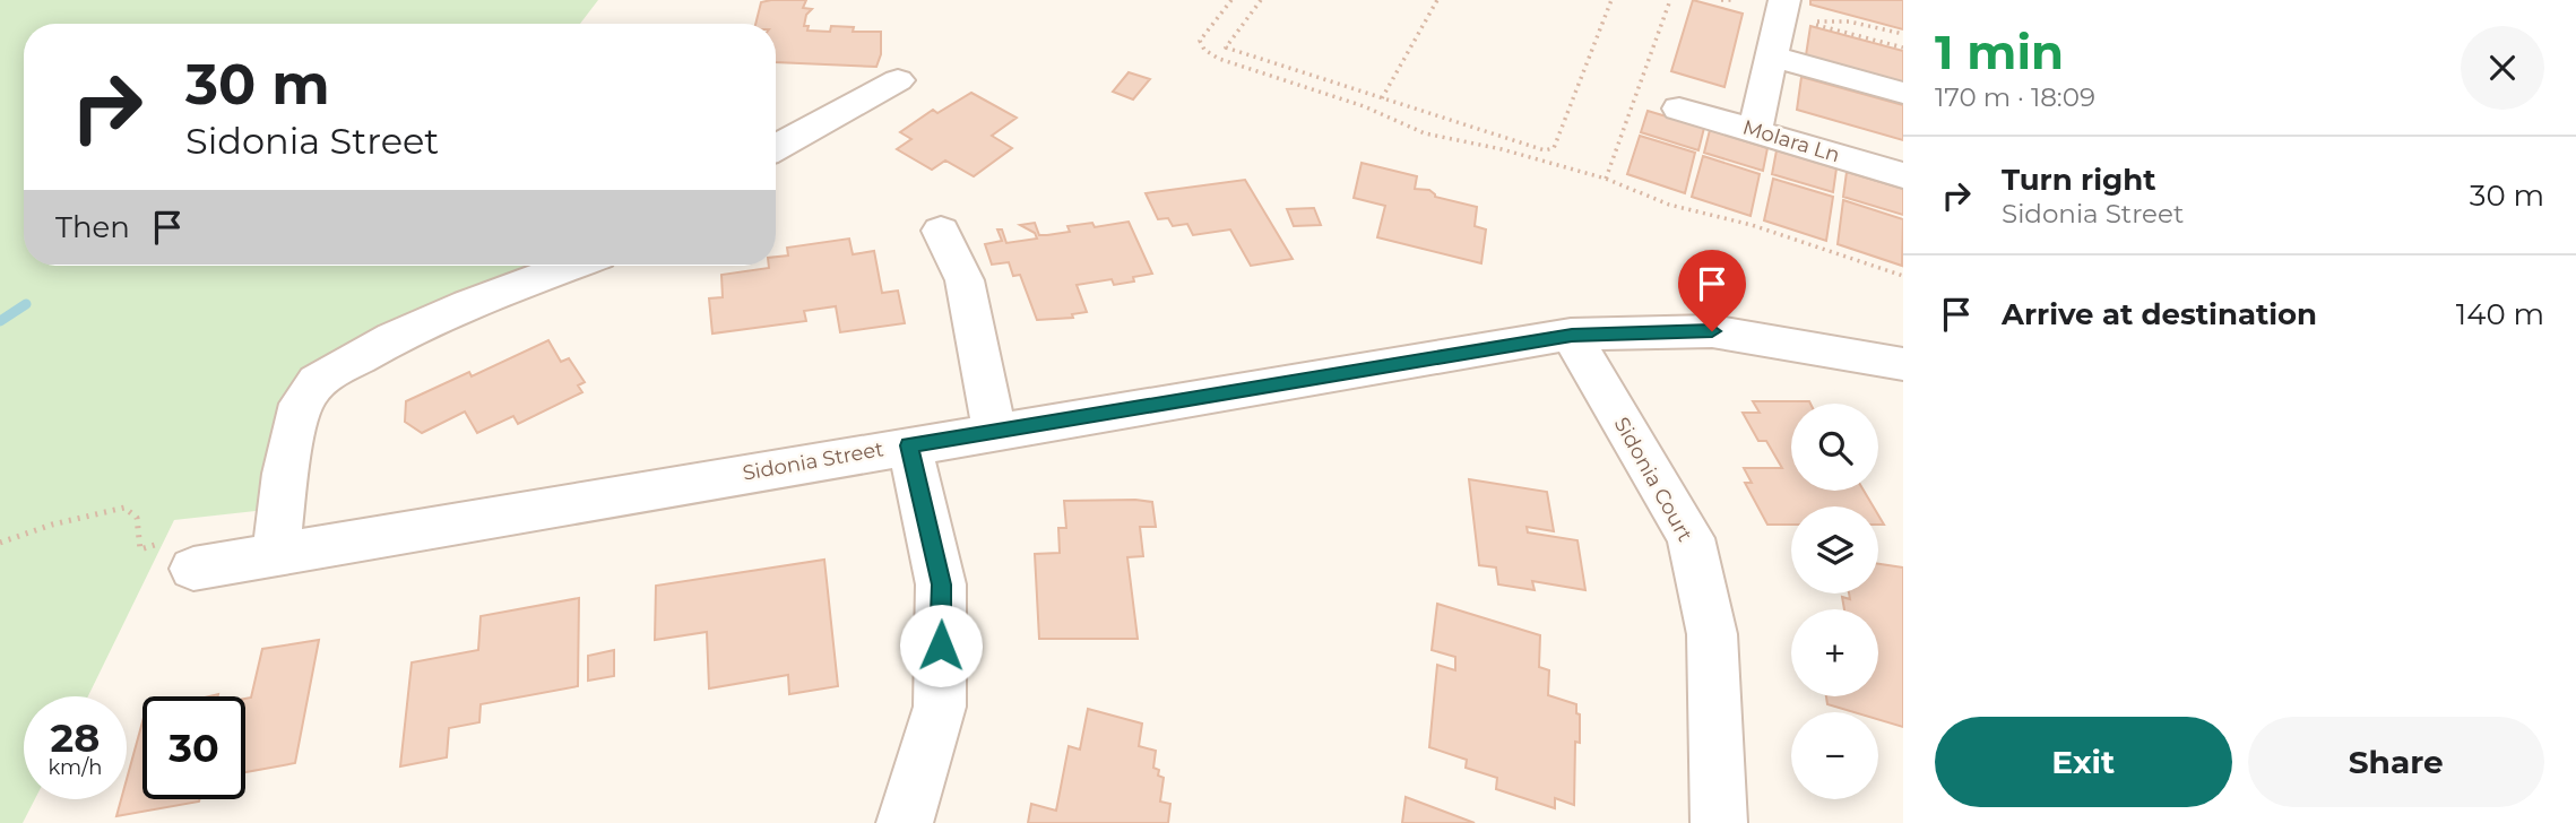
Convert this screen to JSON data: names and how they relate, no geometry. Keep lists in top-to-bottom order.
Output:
{
  "streets": {
    "street": ["Molara Ln", "Sidonia Street", "Sidonia Court"]
  },
  "crossings": [
    ["Sidonia Street", "Sidonia Court"]
  ],
  "page": {
    "heading": ["1 min", "170 m · 18:09"],
    "turn": ["30 m", "Sidonia Street"],
    "list": [
      {
        "name": "Turn right",
        "note": "Sidonia Street",
        "value": "30 m"
      },
      {
        "name": "Arrive at destination",
        "value": "140 m"
      }
    ],
    "then": "Then",
    "map_buttons": ["+", "−"],
    "speed": "28 km/h",
    "limit": "30",
    "buttons": ["Exit", "Share"]
  }
}
